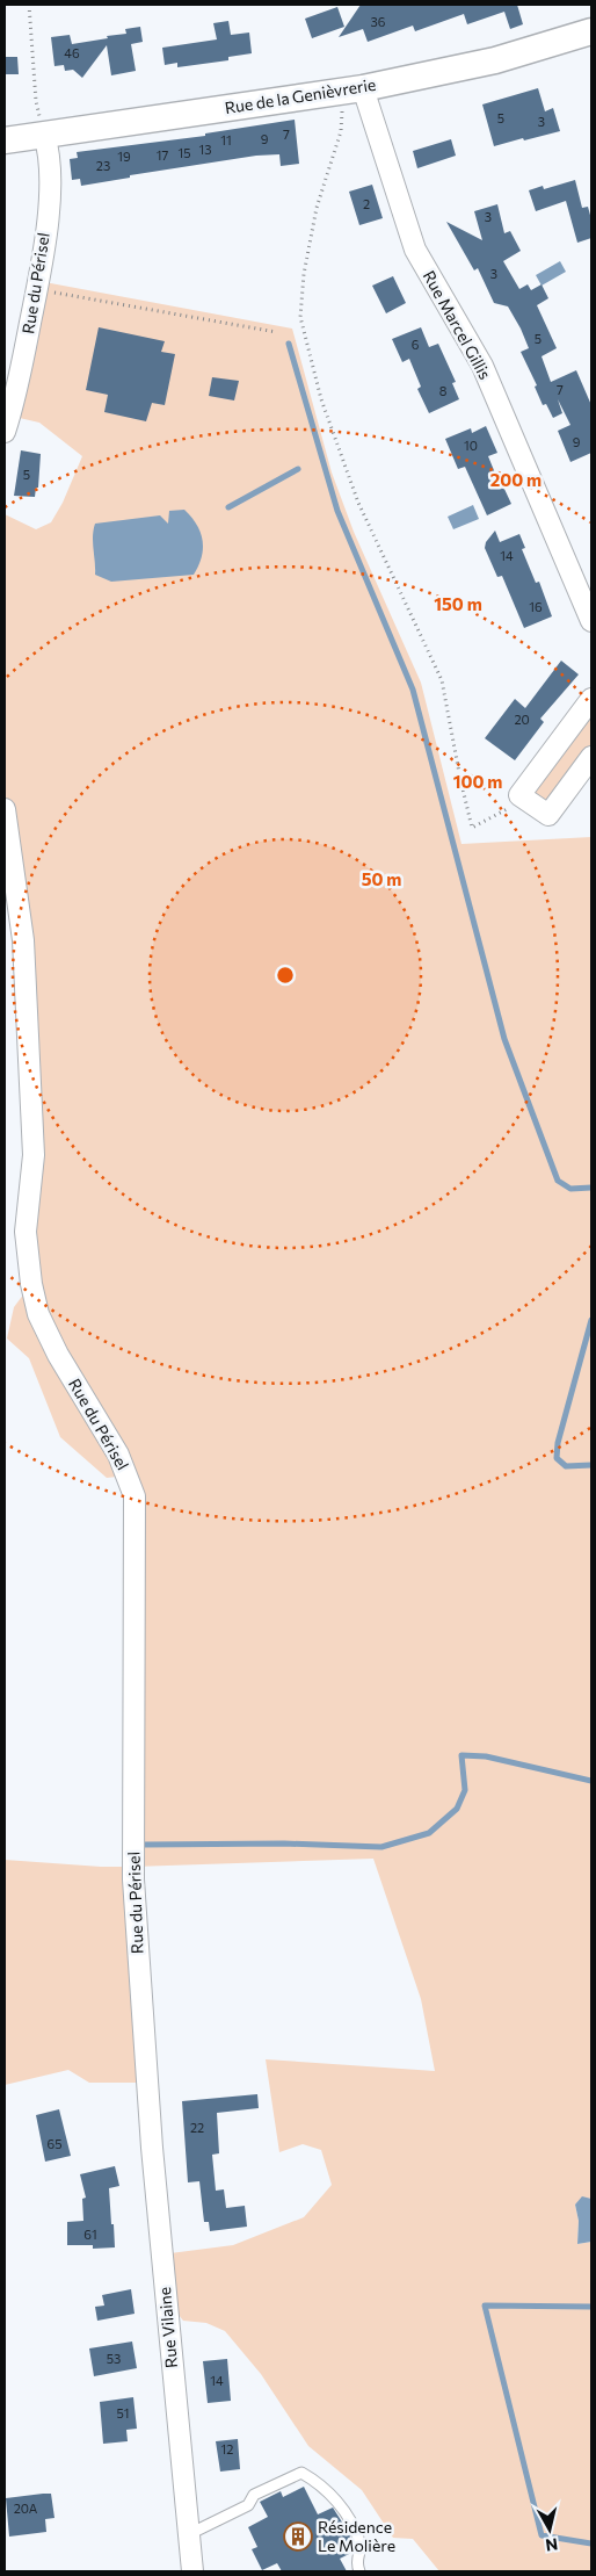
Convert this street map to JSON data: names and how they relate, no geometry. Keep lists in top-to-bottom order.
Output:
{
  "streets": {
    "street": [
      "Rue de la Genièvrerie",
      "Rue du Périsel",
      "Rue Marcel Gillis",
      "Rue Vilaine"
    ]
  },
  "crossings": [
    ["Rue de la Genièvrerie", "Rue du Périsel"],
    ["Rue de la Genièvrerie", "Rue Marcel Gillis"],
    ["Rue du Périsel", "Rue Vilaine"]
  ],
  "places": {
    "building": ["Résidence Le Molière"]
  },
  "house_numbers": [
    "36",
    "46",
    "5",
    "3",
    "7",
    "9",
    "11",
    "13",
    "15",
    "17",
    "19",
    "23",
    "2",
    "3",
    "3",
    "5",
    "6",
    "7",
    "8",
    "9",
    "10",
    "5",
    "14",
    "16",
    "20",
    "22",
    "65",
    "61",
    "53",
    "14",
    "51",
    "12",
    "20A"
  ],
  "north": "bottom",
  "rings": [
    "200 m",
    "150 m",
    "100 m",
    "50 m"
  ]
}
